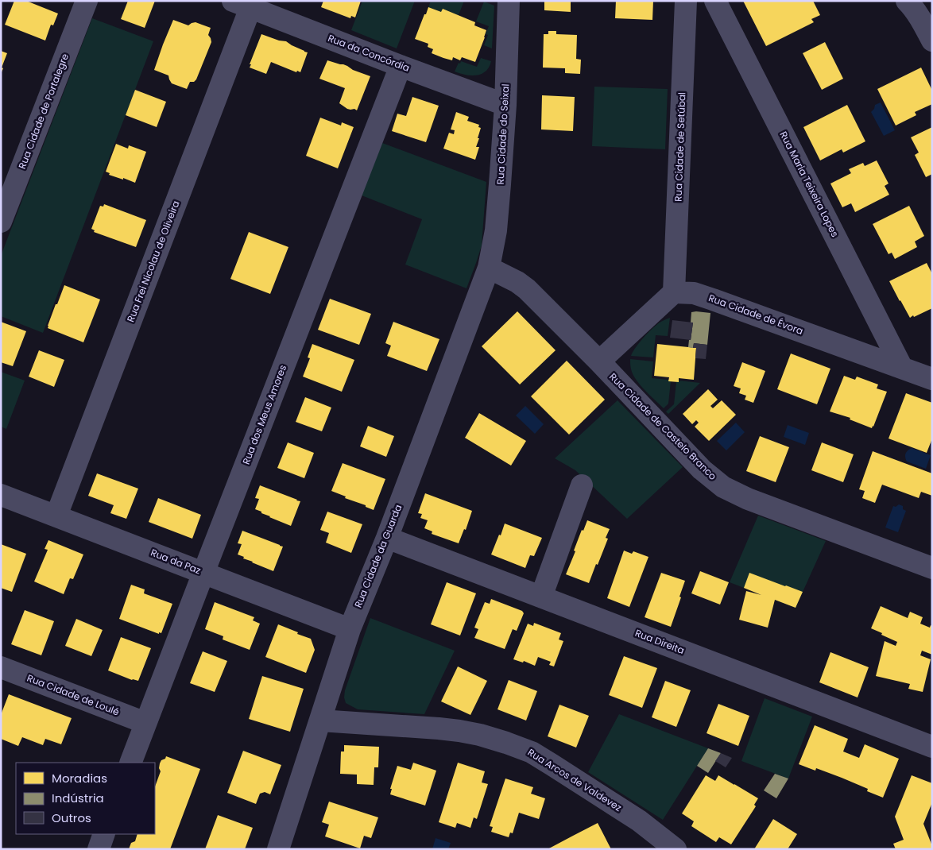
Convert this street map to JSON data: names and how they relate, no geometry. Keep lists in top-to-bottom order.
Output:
{
  "streets": {
    "street": [
      "Rua da Concórdia",
      "Rua Cidade de Portalegre",
      "Rua Cidade do Seixal",
      "Rua Cidade de Setúbal",
      "Rua Maria Teixeira Lopes",
      "Rua Frei Nicolau de Oliveira",
      "Rua Cidade de Évora",
      "Rua dos Meus Amores",
      "Rua Cidade de Castelo Branco",
      "Rua Cidade da Guarda",
      "Rua da Paz",
      "Rua Direita",
      "Rua Cidade de Loulé",
      "Rua Arcos de Valdevez"
    ]
  },
  "crossings": [
    ["Rua da Concórdia", "Rua Cidade do Seixal"],
    ["Rua da Concórdia", "Rua Frei Nicolau de Oliveira"],
    ["Rua da Concórdia", "Rua dos Meus Amores"],
    ["Rua Cidade do Seixal", "Rua Cidade de Castelo Branco"],
    ["Rua Cidade do Seixal", "Rua Cidade da Guarda"],
    ["Rua Cidade de Setúbal", "Rua Cidade de Évora"],
    ["Rua Maria Teixeira Lopes", "Rua Cidade de Évora"],
    ["Rua Frei Nicolau de Oliveira", "Rua da Paz"],
    ["Rua dos Meus Amores", "Rua da Paz"],
    ["Rua dos Meus Amores", "Rua Cidade de Loulé"],
    ["Rua Cidade de Castelo Branco", "Rua Cidade da Guarda"],
    ["Rua Cidade da Guarda", "Rua da Paz"],
    ["Rua Cidade da Guarda", "Rua Direita"],
    ["Rua Cidade da Guarda", "Rua Arcos de Valdevez"]
  ],
  "legend": ["Moradias", "Indústria", "Outros"]
}
